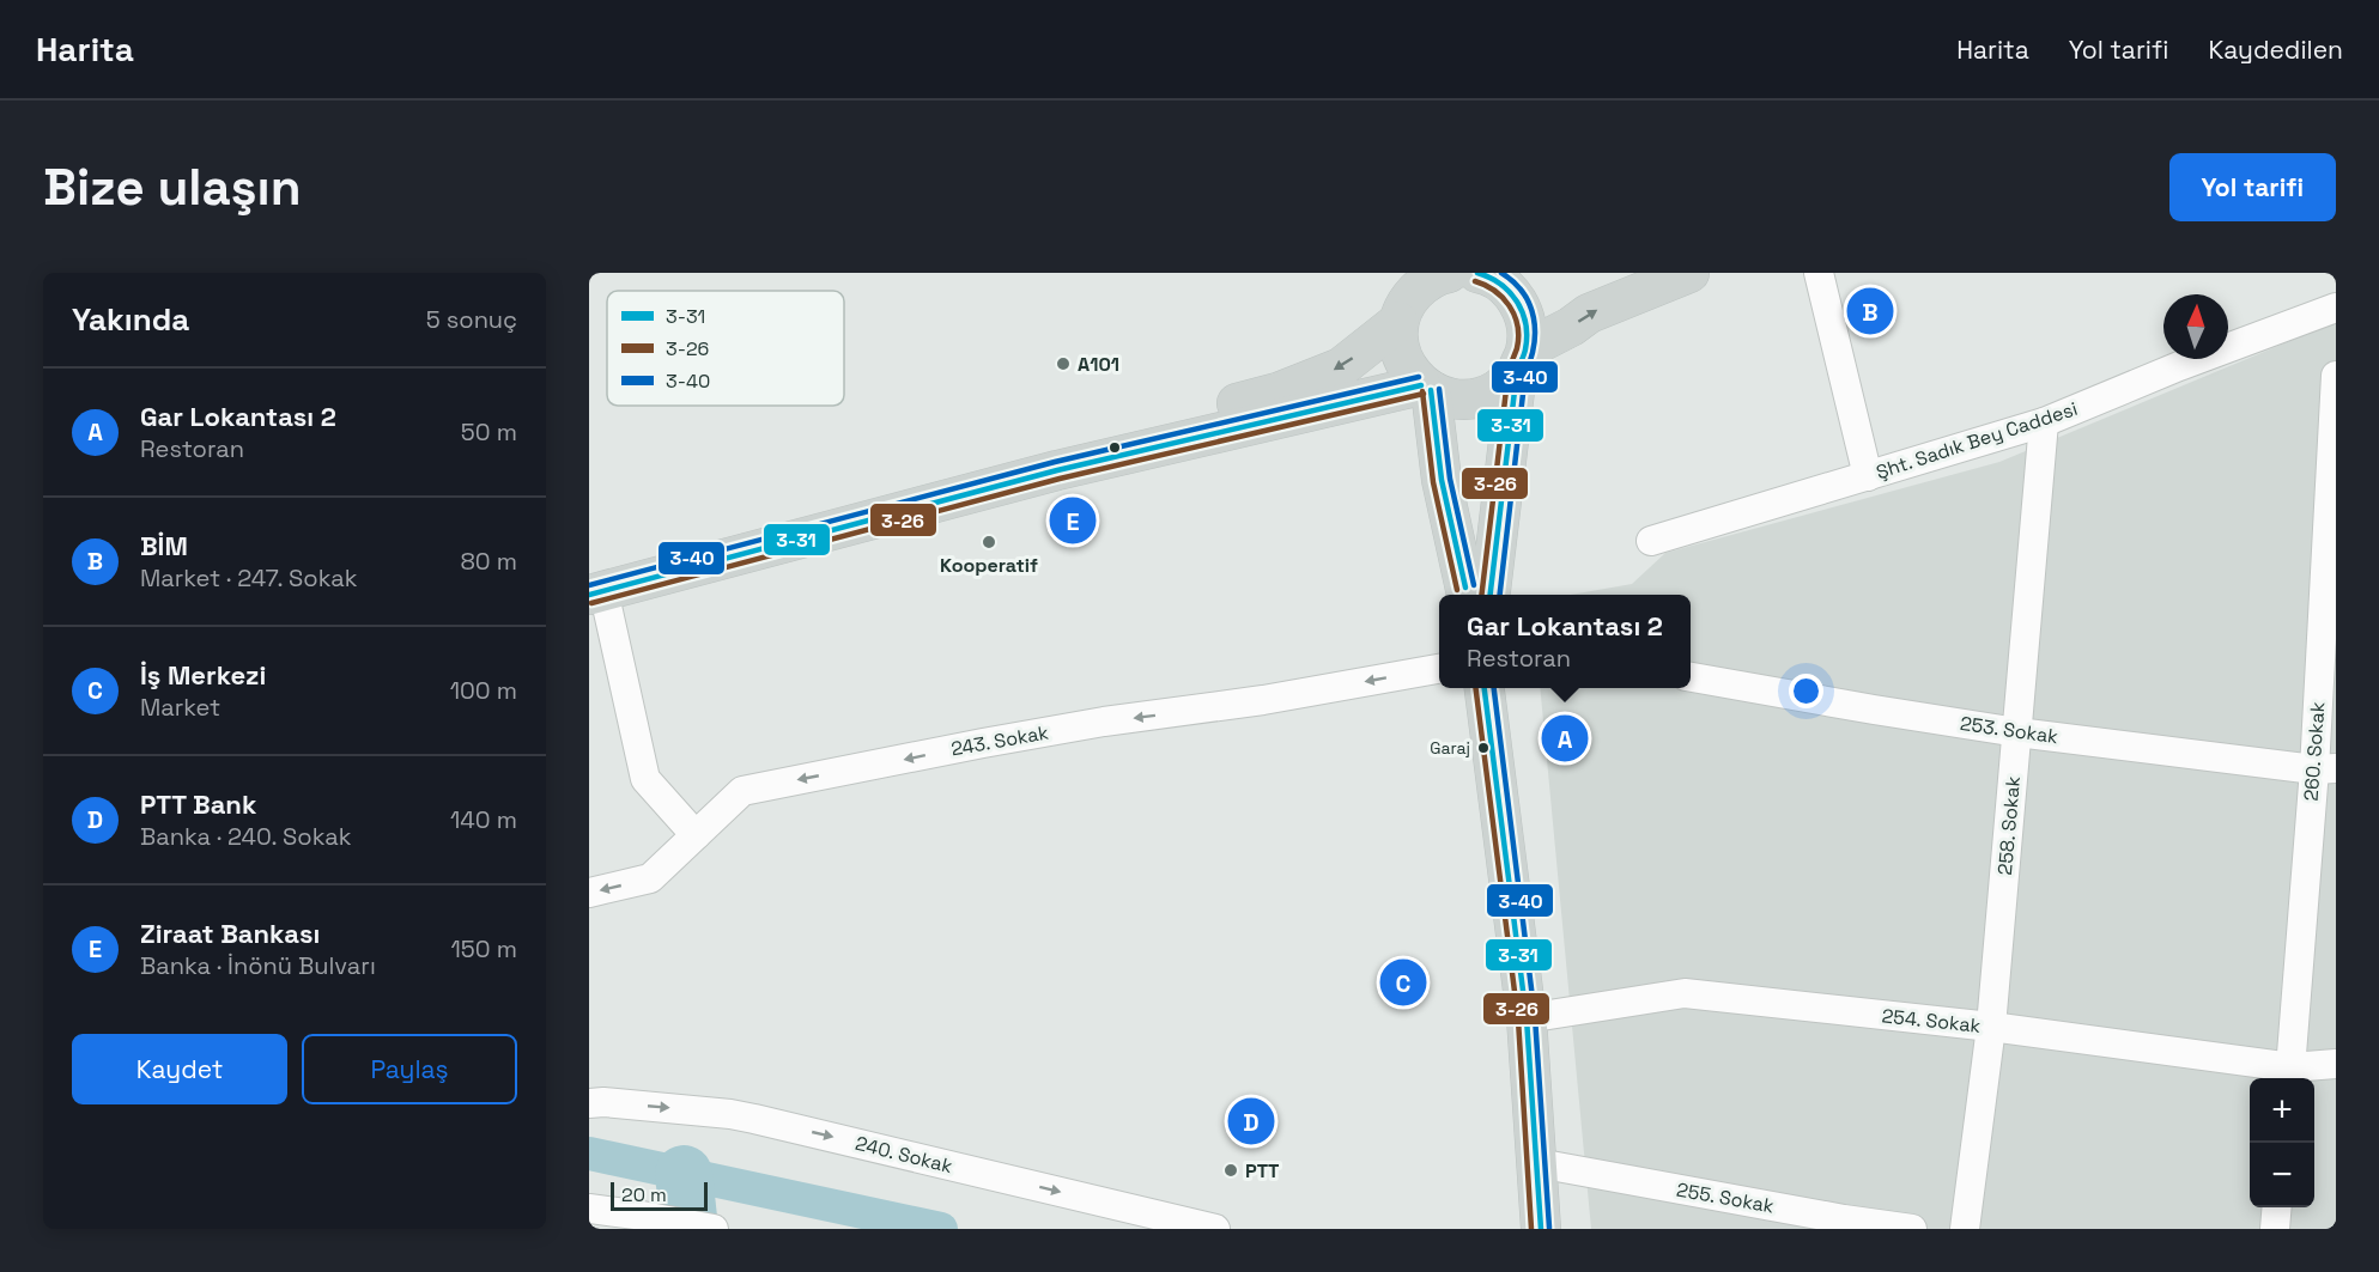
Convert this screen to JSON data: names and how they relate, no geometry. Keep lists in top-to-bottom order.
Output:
{
  "streets": {
    "street": [
      "Şht. Sadık Bey Caddesi",
      "253. Sokak",
      "243. Sokak",
      "260. Sokak",
      "258. Sokak",
      "254. Sokak",
      "240. Sokak",
      "255. Sokak"
    ]
  },
  "crossings": [
    ["Şht. Sadık Bey Caddesi", "258. Sokak"],
    ["253. Sokak", "260. Sokak"],
    ["253. Sokak", "258. Sokak"],
    ["260. Sokak", "254. Sokak"],
    ["258. Sokak", "254. Sokak"]
  ],
  "one_way": ["243. Sokak", "240. Sokak"],
  "places": [
    "A101",
    "Kooperatif",
    "Garaj",
    "PTT"
  ],
  "lines": ["transit line 3-31", "transit line 3-40", "transit line 3-26"],
  "legend": ["3-31", "3-26", "3-40"],
  "scale_bar": "20 m",
  "north": "top",
  "page": {
    "header": "Harita",
    "nav": ["Harita", "Yol tarifi", "Kaydedilen"],
    "buttons": [
      "Yol tarifi",
      ["Kaydet", "Paylaş"]
    ],
    "title": "Bize ulaşın",
    "heading": ["Yakında", "5 sonuç"],
    "pins": [
      "B",
      "E",
      "A",
      "C",
      "D"
    ],
    "list": [
      {
        "mark": "A",
        "name": "Gar Lokantası 2",
        "note": "Restoran",
        "value": "50 m"
      },
      {
        "mark": "B",
        "name": "BİM",
        "note": "Market · 247. Sokak",
        "value": "80 m"
      },
      {
        "mark": "C",
        "name": "İş Merkezi",
        "note": "Market",
        "value": "100 m"
      },
      {
        "mark": "D",
        "name": "PTT Bank",
        "note": "Banka · 240. Sokak",
        "value": "140 m"
      },
      {
        "mark": "E",
        "name": "Ziraat Bankası",
        "note": "Banka · İnönü Bulvarı",
        "value": "150 m"
      }
    ],
    "popup": ["Gar Lokantası 2", "Restoran"],
    "map_buttons": ["+", "−"],
    "scale": "20 m"
  }
}
